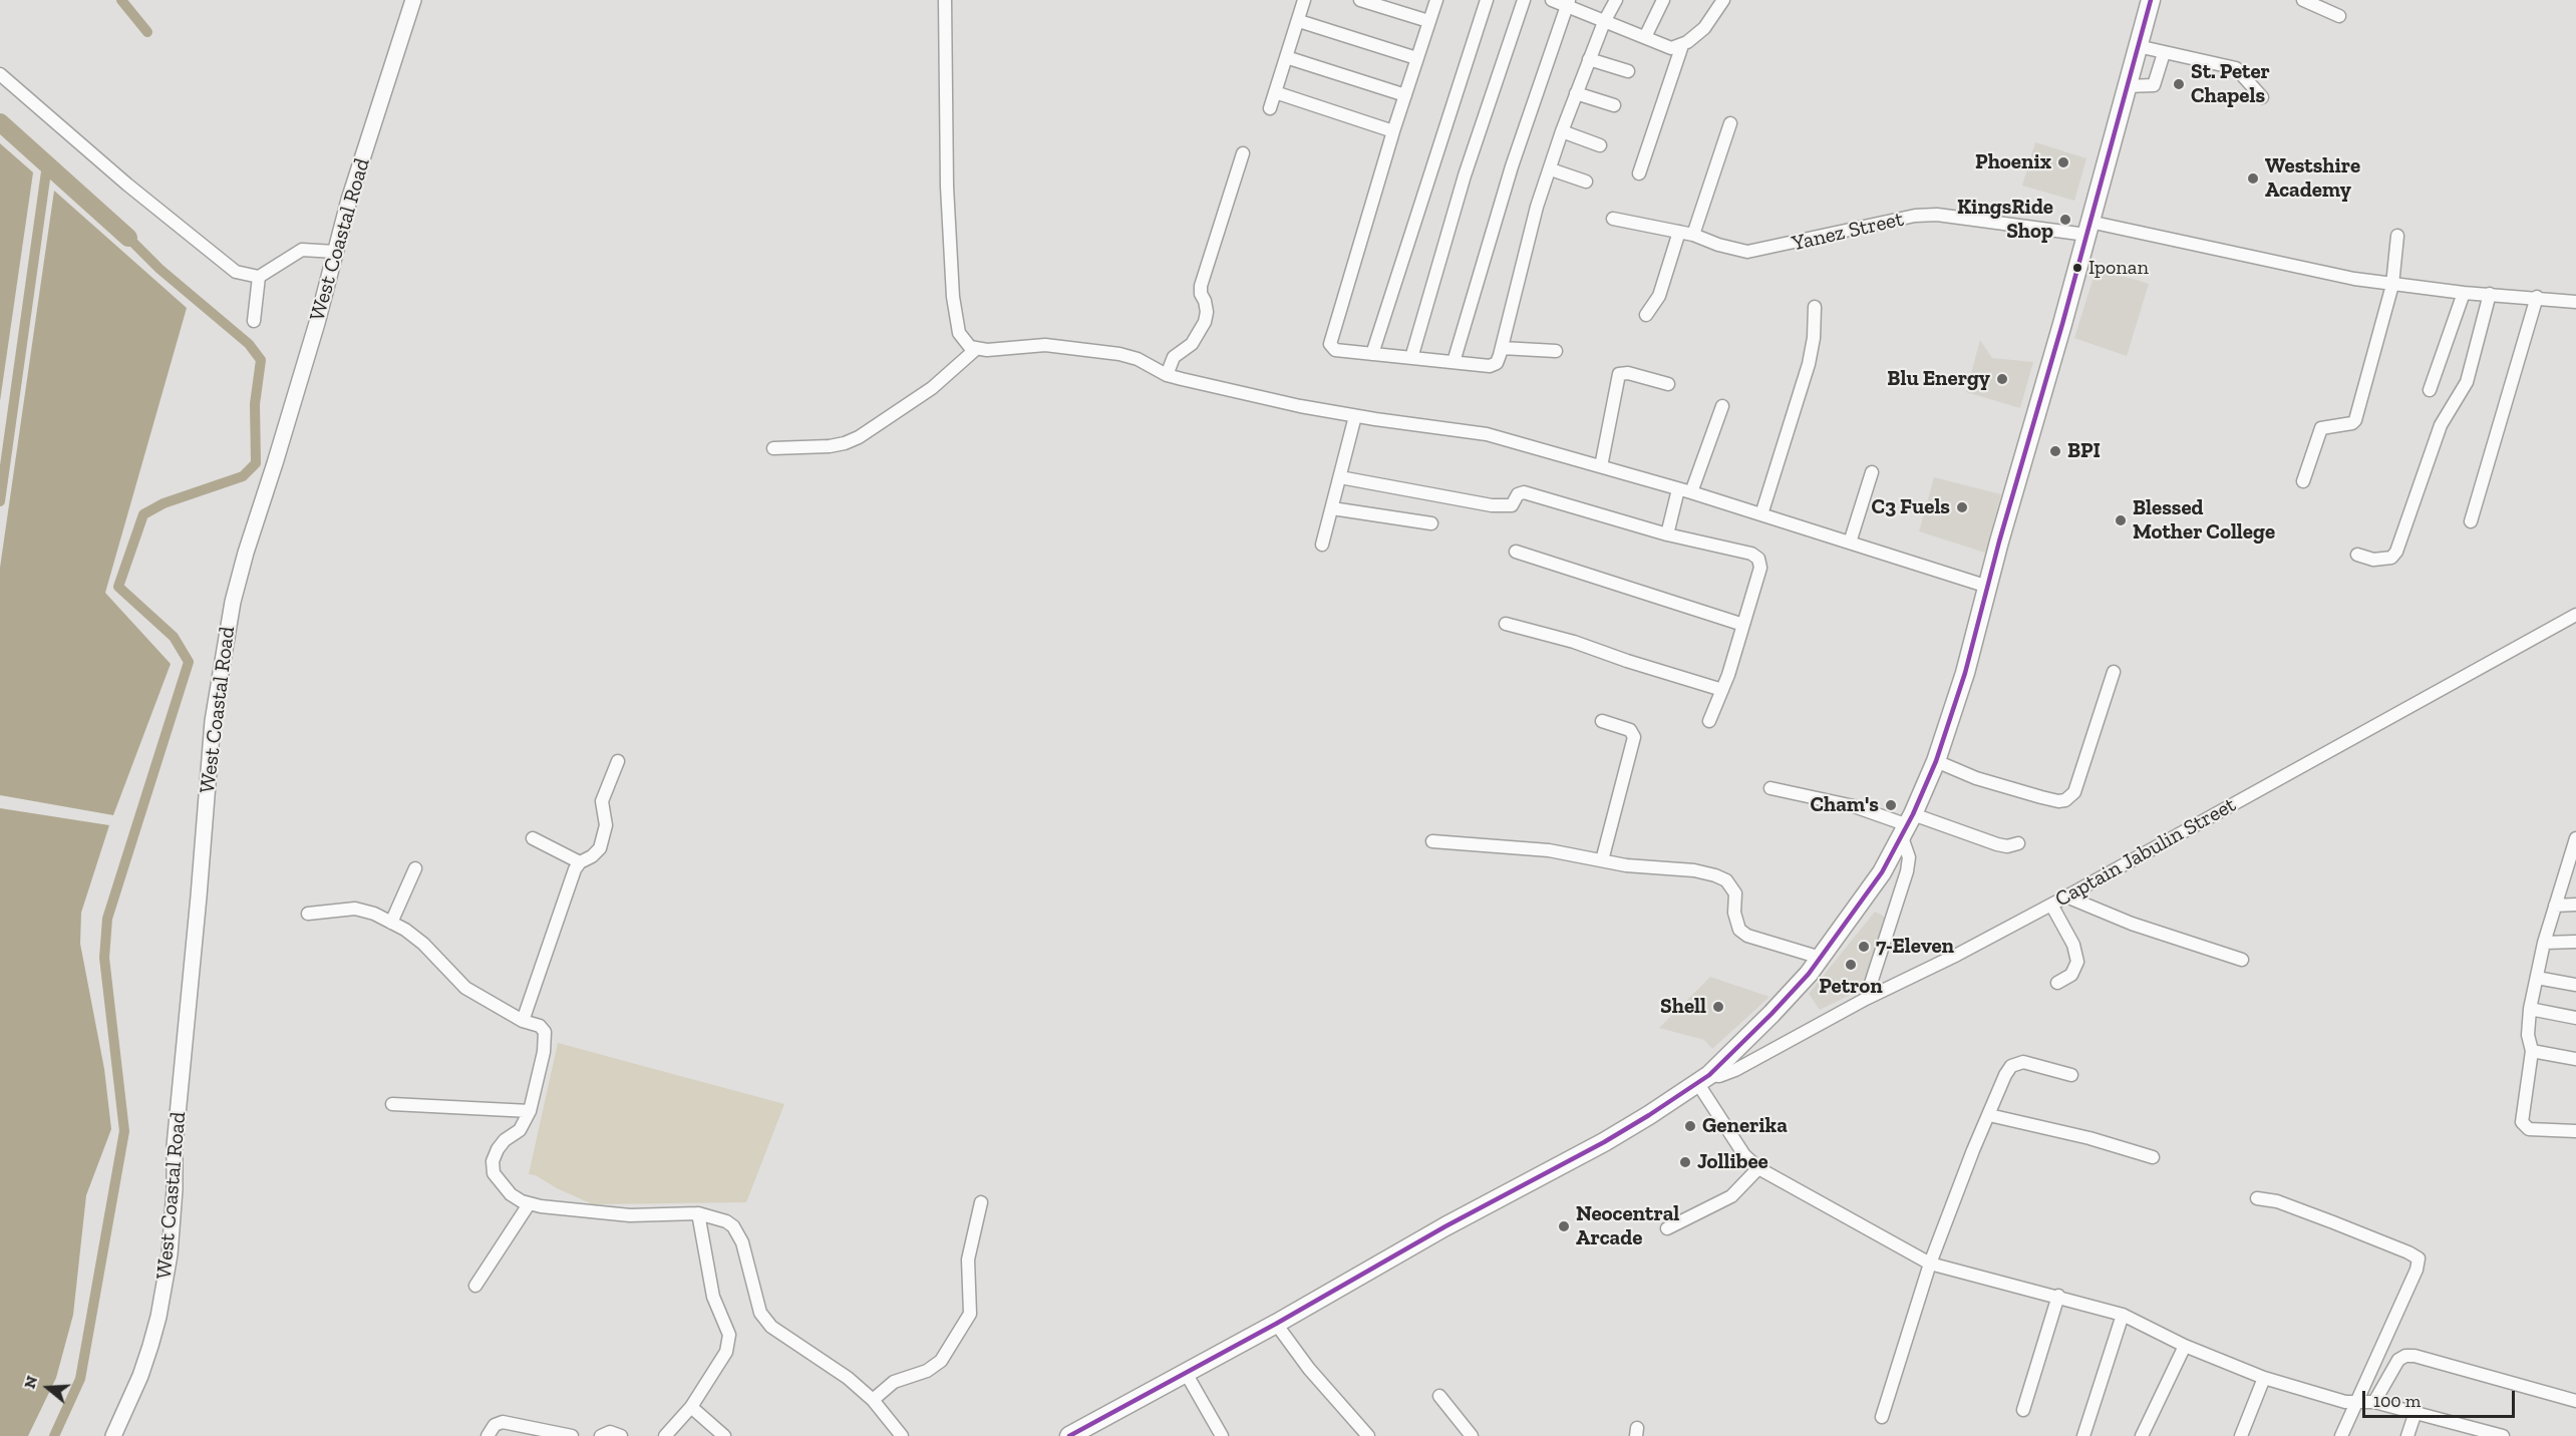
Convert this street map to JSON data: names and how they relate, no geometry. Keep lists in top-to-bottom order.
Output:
{
  "streets": {
    "main road": ["West Coastal Road"],
    "street": ["Yanez Street", "Captain Jabulin Street"]
  },
  "places": [
    "St. Peter Chapels",
    "Phoenix",
    "Westshire Academy",
    "KingsRide Shop",
    "Iponan",
    "Blu Energy",
    "BPI",
    "C3 Fuels",
    "Blessed Mother College",
    "Cham's",
    "7-Eleven",
    "Petron",
    "Shell",
    "Generika",
    "Jollibee",
    "Neocentral Arcade"
  ],
  "scale_bar": "100 m",
  "north": "left"
}
